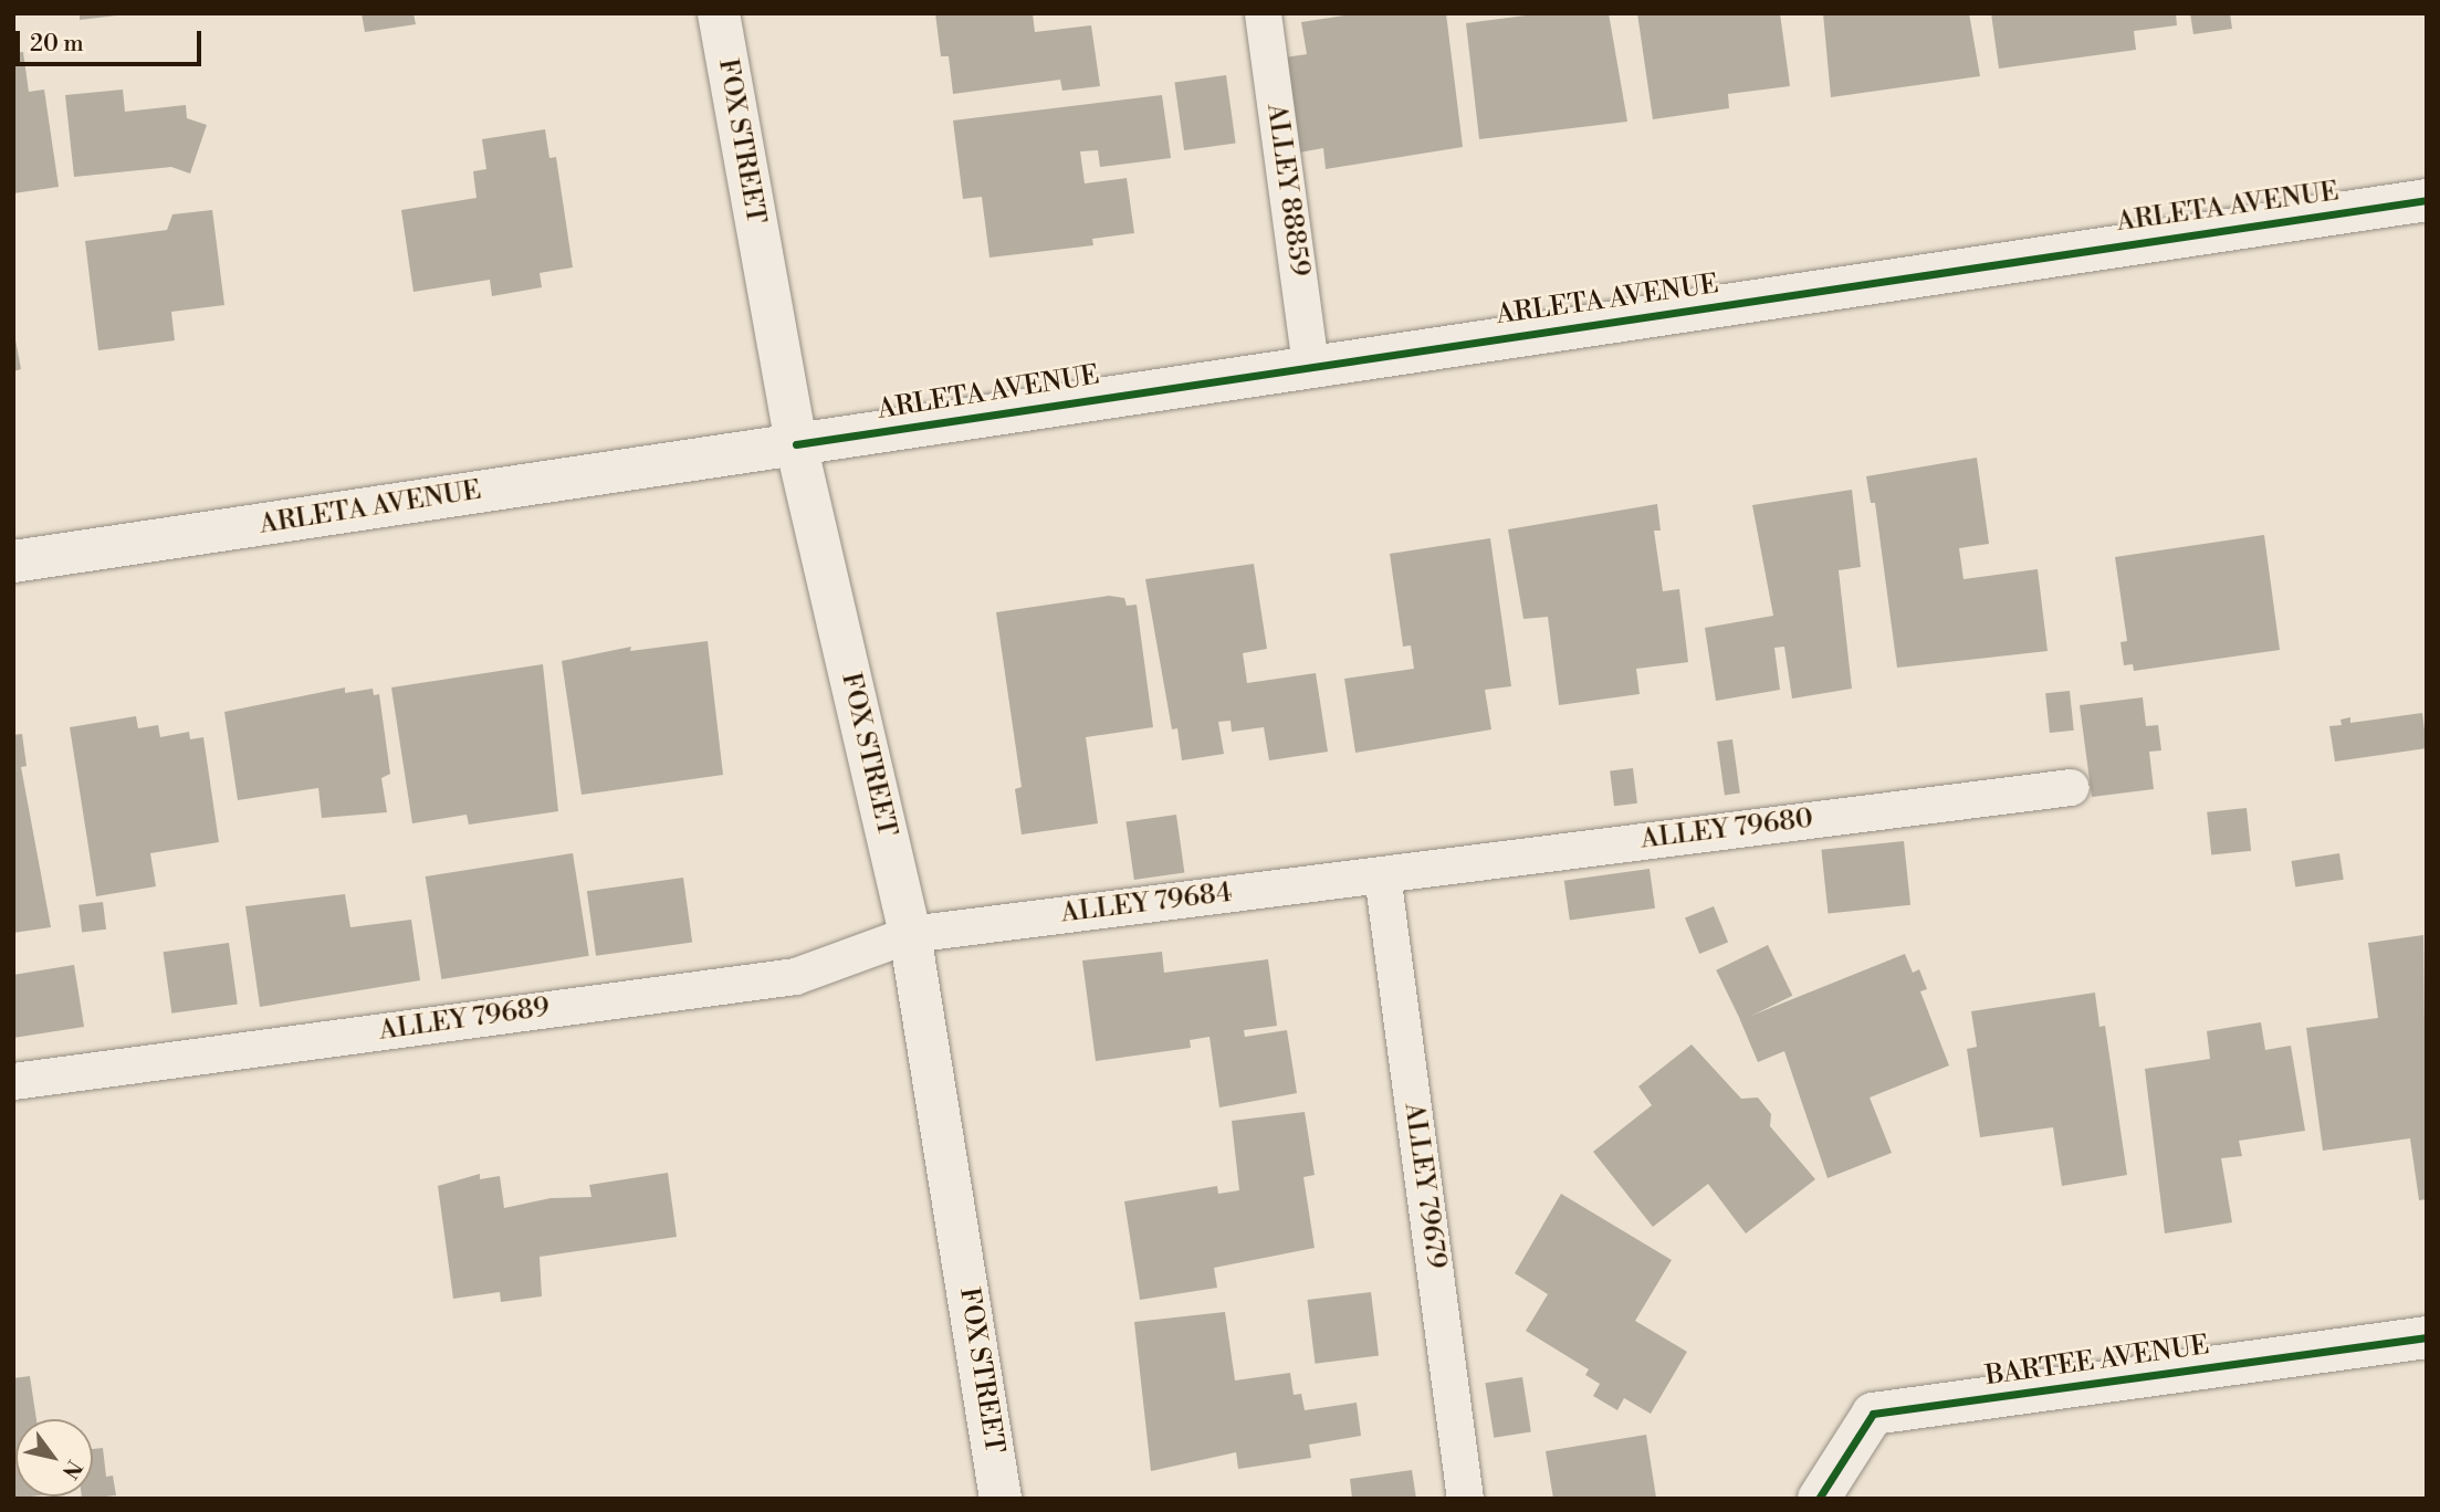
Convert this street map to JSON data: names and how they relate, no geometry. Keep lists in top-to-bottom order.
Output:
{
  "streets": {
    "main road": ["FOX STREET", "ARLETA AVENUE", "BARTEE AVENUE"],
    "lane": [
      "ALLEY 88859",
      "ALLEY 79680",
      "ALLEY 79684",
      "ALLEY 79689",
      "ALLEY 79679"
    ]
  },
  "crossings": [
    ["FOX STREET", "ARLETA AVENUE"],
    ["FOX STREET", "ALLEY 79684"],
    ["FOX STREET", "ALLEY 79689"],
    ["ALLEY 88859", "ARLETA AVENUE"],
    ["ALLEY 79680", "ALLEY 79684"],
    ["ALLEY 79680", "ALLEY 79679"],
    ["ALLEY 79684", "ALLEY 79689"],
    ["ALLEY 79684", "ALLEY 79679"]
  ],
  "scale_bar": "20 m",
  "north": "bottom right"
}
